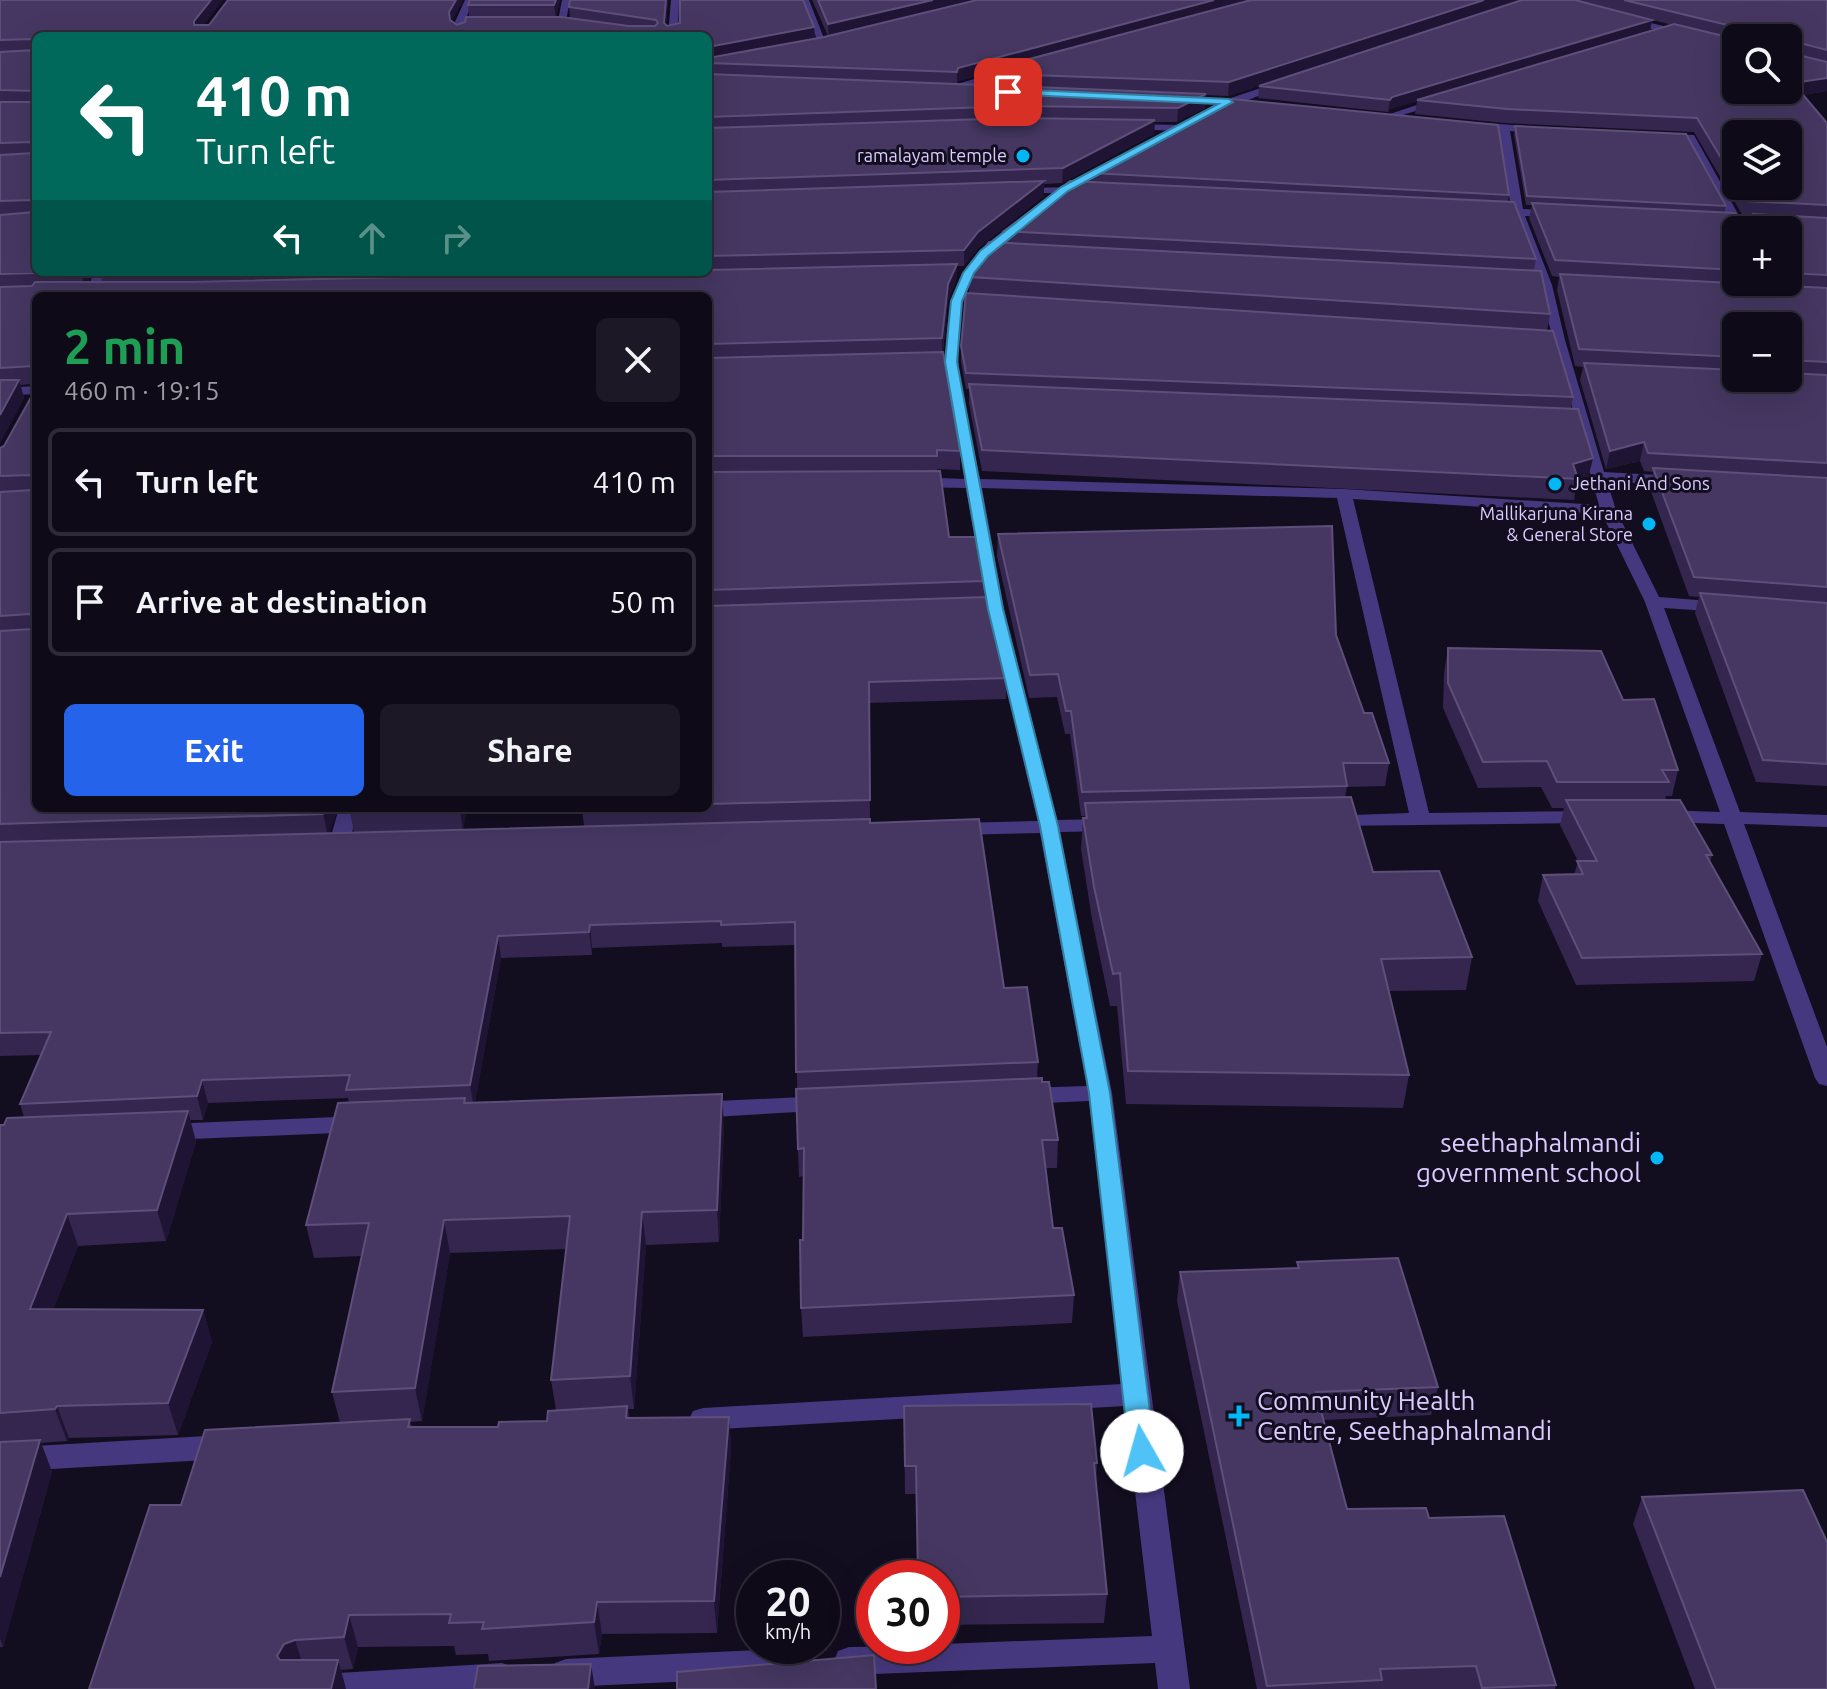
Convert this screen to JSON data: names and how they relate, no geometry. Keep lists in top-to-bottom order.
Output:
{
  "places": {
    "other": [
      "ramalayam temple",
      "Jethani And Sons",
      "Mallikarjuna Kirana & General Store",
      "seethaphalmandi government school"
    ],
    "health": ["Community Health Centre, Seethaphalmandi"]
  },
  "page": {
    "map_buttons": ["+", "−"],
    "turn": ["410 m", "Turn left"],
    "heading": ["2 min", "460 m · 19:15"],
    "list": [
      {
        "name": "Turn left",
        "value": "410 m"
      },
      {
        "name": "Arrive at destination",
        "value": "50 m"
      }
    ],
    "buttons": ["Exit", "Share"],
    "speed": "20 km/h",
    "limit": "30"
  }
}
